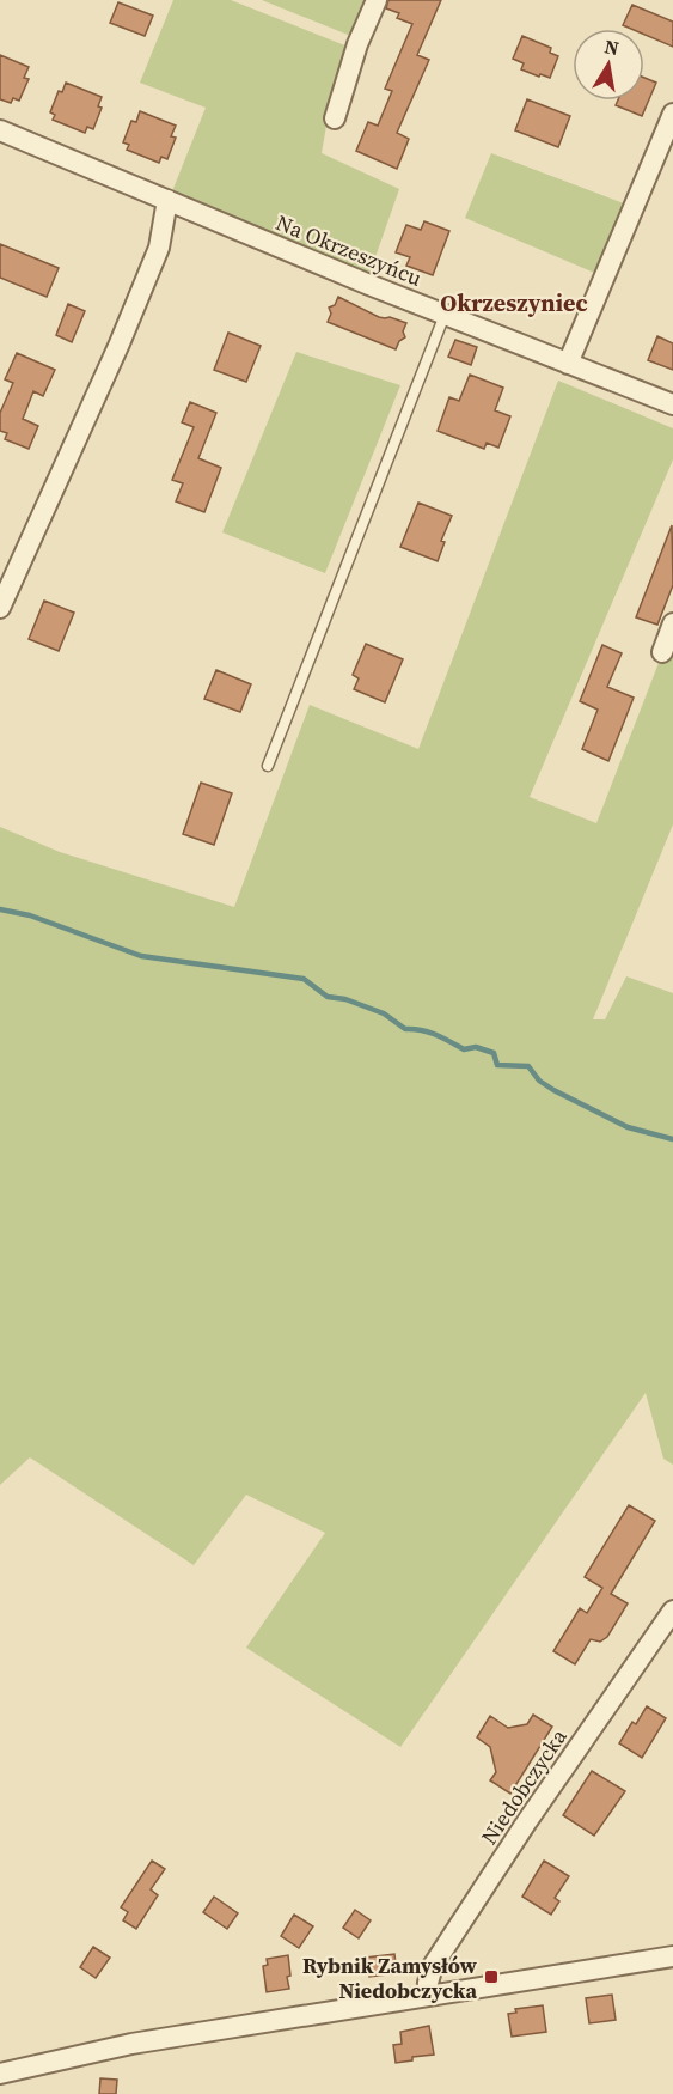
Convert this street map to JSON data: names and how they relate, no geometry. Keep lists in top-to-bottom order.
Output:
{
  "streets": {
    "street": ["Na Okrzeszyńcu", "Niedobczycka"]
  },
  "districts": ["Okrzeszyniec"],
  "places": {
    "transit": ["Rybnik Zamysłów Niedobczycka"]
  },
  "north": "top"
}
